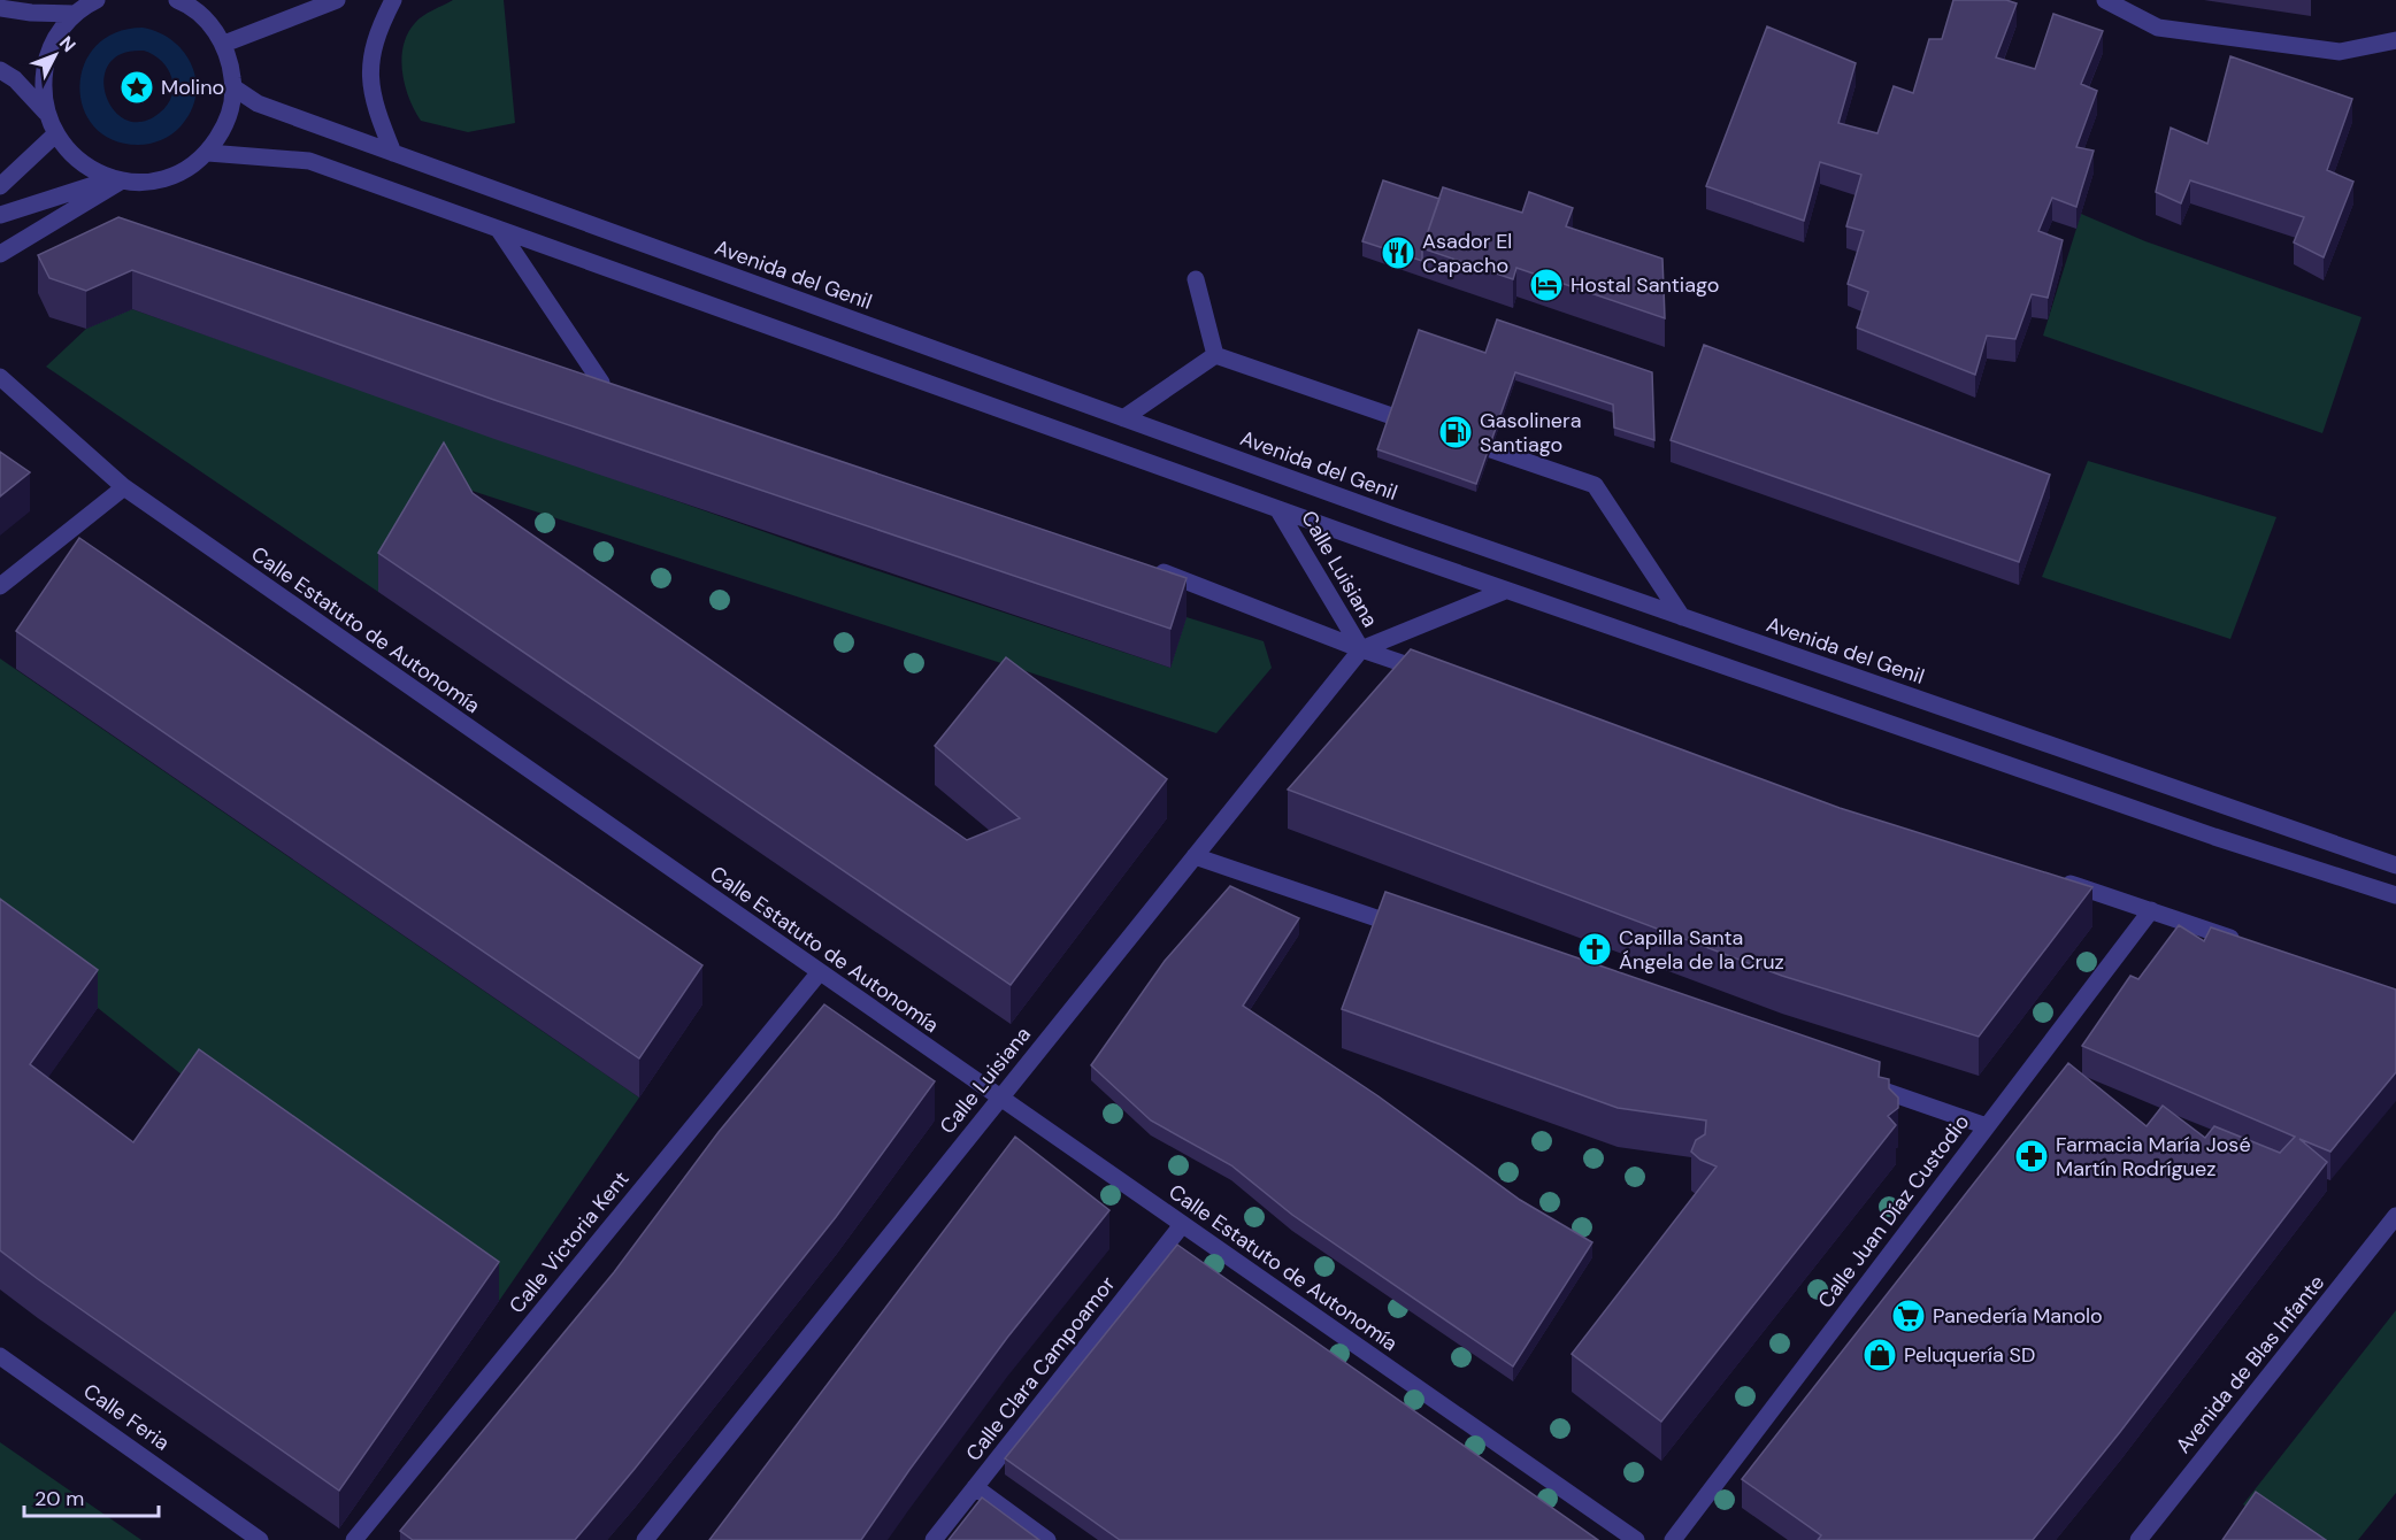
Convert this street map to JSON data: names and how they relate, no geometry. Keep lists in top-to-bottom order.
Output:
{
  "streets": {
    "street": [
      "Avenida del Genil",
      "Calle Luisiana",
      "Calle Estatuto de Autonomía",
      "Calle Juan Díaz Custodio",
      "Calle Victoria Kent",
      "Avenida de Blas Infante",
      "Calle Clara Campoamor",
      "Calle Feria"
    ]
  },
  "crossings": [
    ["Calle Luisiana", "Calle Estatuto de Autonomía"],
    ["Calle Estatuto de Autonomía", "Calle Victoria Kent"],
    ["Calle Estatuto de Autonomía", "Calle Clara Campoamor"]
  ],
  "places": {
    "place": ["Molino"],
    "restaurant": ["Asador El Capacho"],
    "hotel": ["Hostal Santiago"],
    "fuel station": ["Gasolinera Santiago"],
    "church": ["Capilla Santa Ángela de la Cruz"],
    "pharmacy": ["Farmacia María José Martín Rodríguez"],
    "supermarket": ["Panedería Manolo"],
    "shop": ["Peluquería SD"]
  },
  "scale_bar": "20 m",
  "north": "top right"
}
